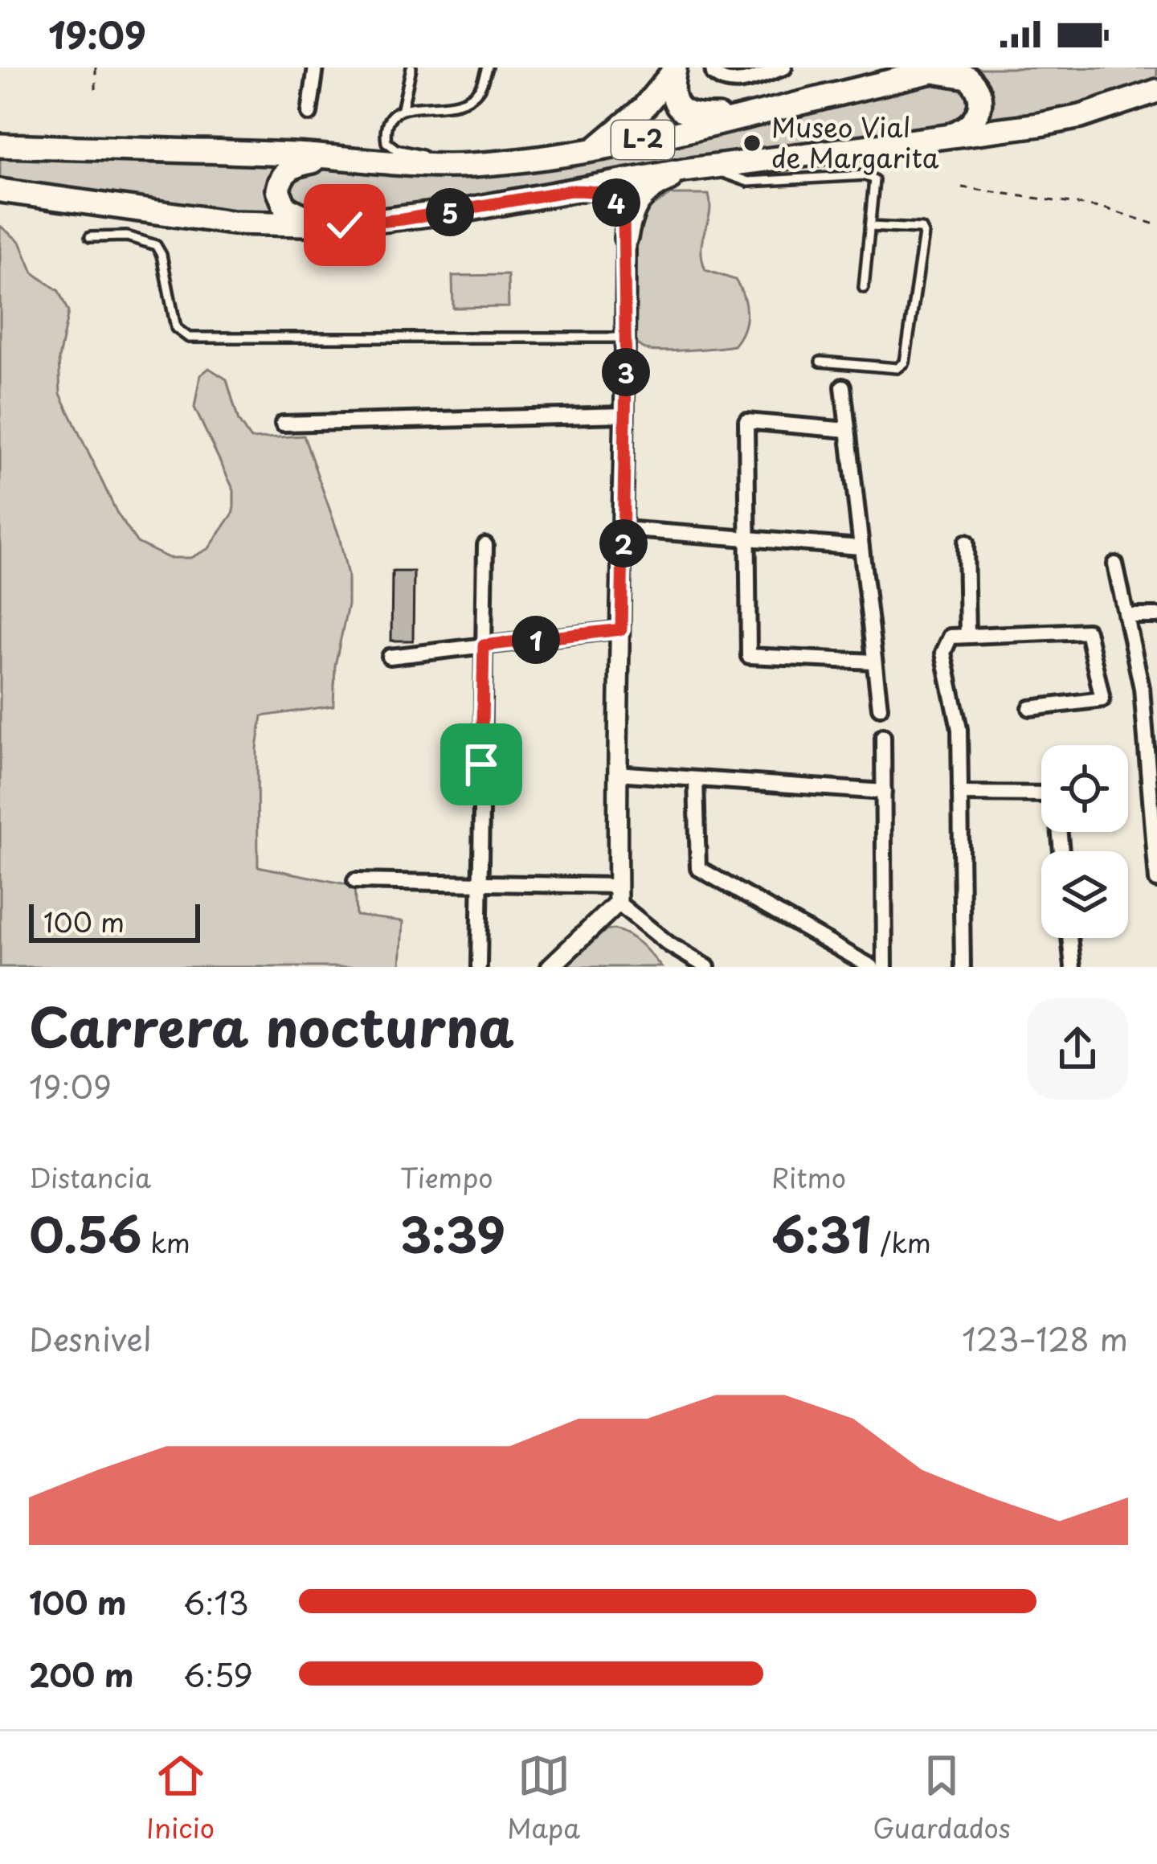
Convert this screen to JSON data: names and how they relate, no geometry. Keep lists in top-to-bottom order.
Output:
{
  "streets": {
    "main road": ["L-2"]
  },
  "places": ["Museo Vial de Margarita"],
  "scale_bar": "100 m",
  "page": {
    "status": "19:09",
    "pins": [
      "4",
      "5",
      "3",
      "2",
      "1"
    ],
    "scale": "100 m",
    "heading": ["Carrera nocturna", "19:09"],
    "stats": [
      ["Distancia", "0.56 km"],
      ["Tiempo", "3:39"],
      ["Ritmo", "6:31 /km"]
    ],
    "chart": ["Desnivel", "123–128 m"],
    "list": [
      {
        "name": "100 m",
        "note": "6:13"
      },
      {
        "name": "200 m",
        "note": "6:59"
      }
    ],
    "tabs": ["Inicio", "Mapa", "Guardados"]
  }
}
